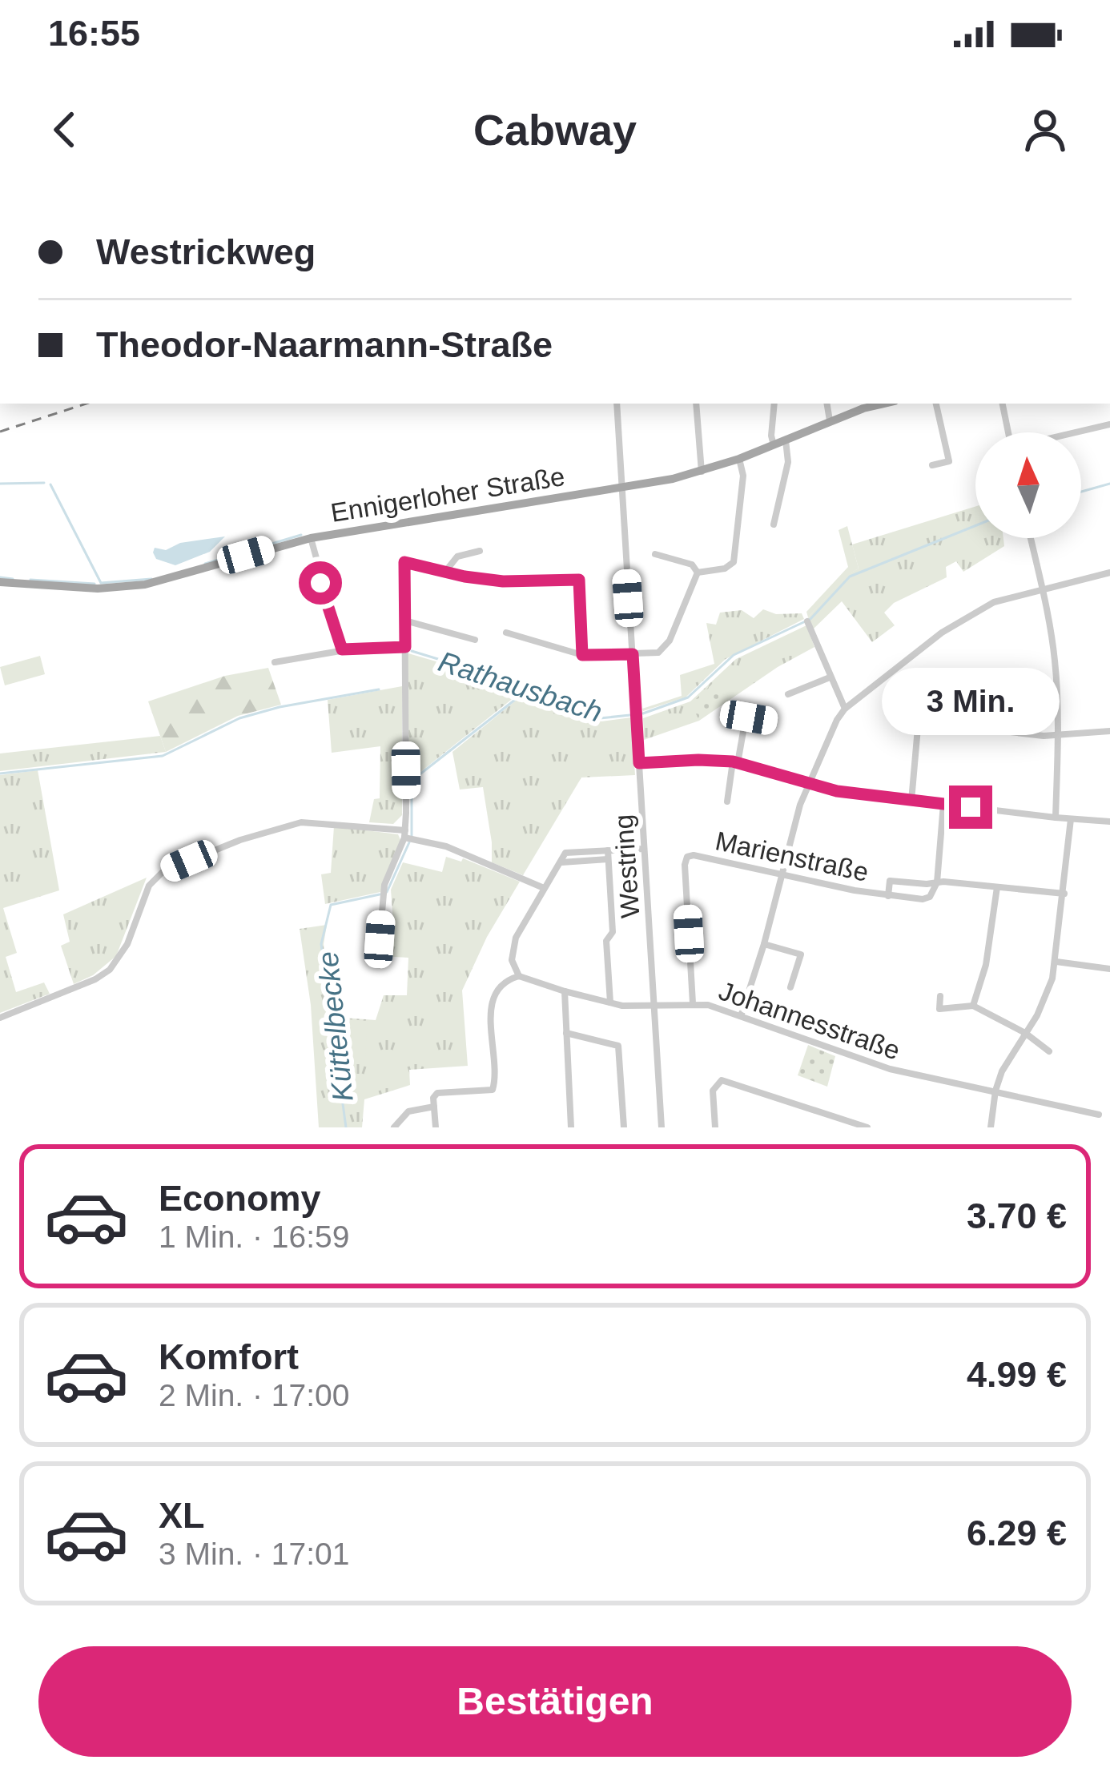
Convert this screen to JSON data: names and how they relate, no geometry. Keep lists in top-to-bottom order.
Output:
{
  "streets": {
    "main road": ["Ennigerloher Straße"],
    "street": ["Marienstraße", "Westring", "Johannesstraße"]
  },
  "crossings": [
    ["Ennigerloher Straße", "Westring"],
    ["Marienstraße", "Johannesstraße"],
    ["Westring", "Johannesstraße"]
  ],
  "water": ["Rathausbach", "Küttelbecke"],
  "north": "top",
  "page": {
    "status": "16:55",
    "header": "Cabway",
    "banner": ["Westrickweg", "Theodor-Naarmann-Straße"],
    "bubble": "3 Min.",
    "list": [
      {
        "name": "Economy",
        "note": "1 Min. · 16:59",
        "value": "3.70 €"
      },
      {
        "name": "Komfort",
        "note": "2 Min. · 17:00",
        "value": "4.99 €"
      },
      {
        "name": "XL",
        "note": "3 Min. · 17:01",
        "value": "6.29 €"
      }
    ],
    "buttons": "Bestätigen"
  }
}
